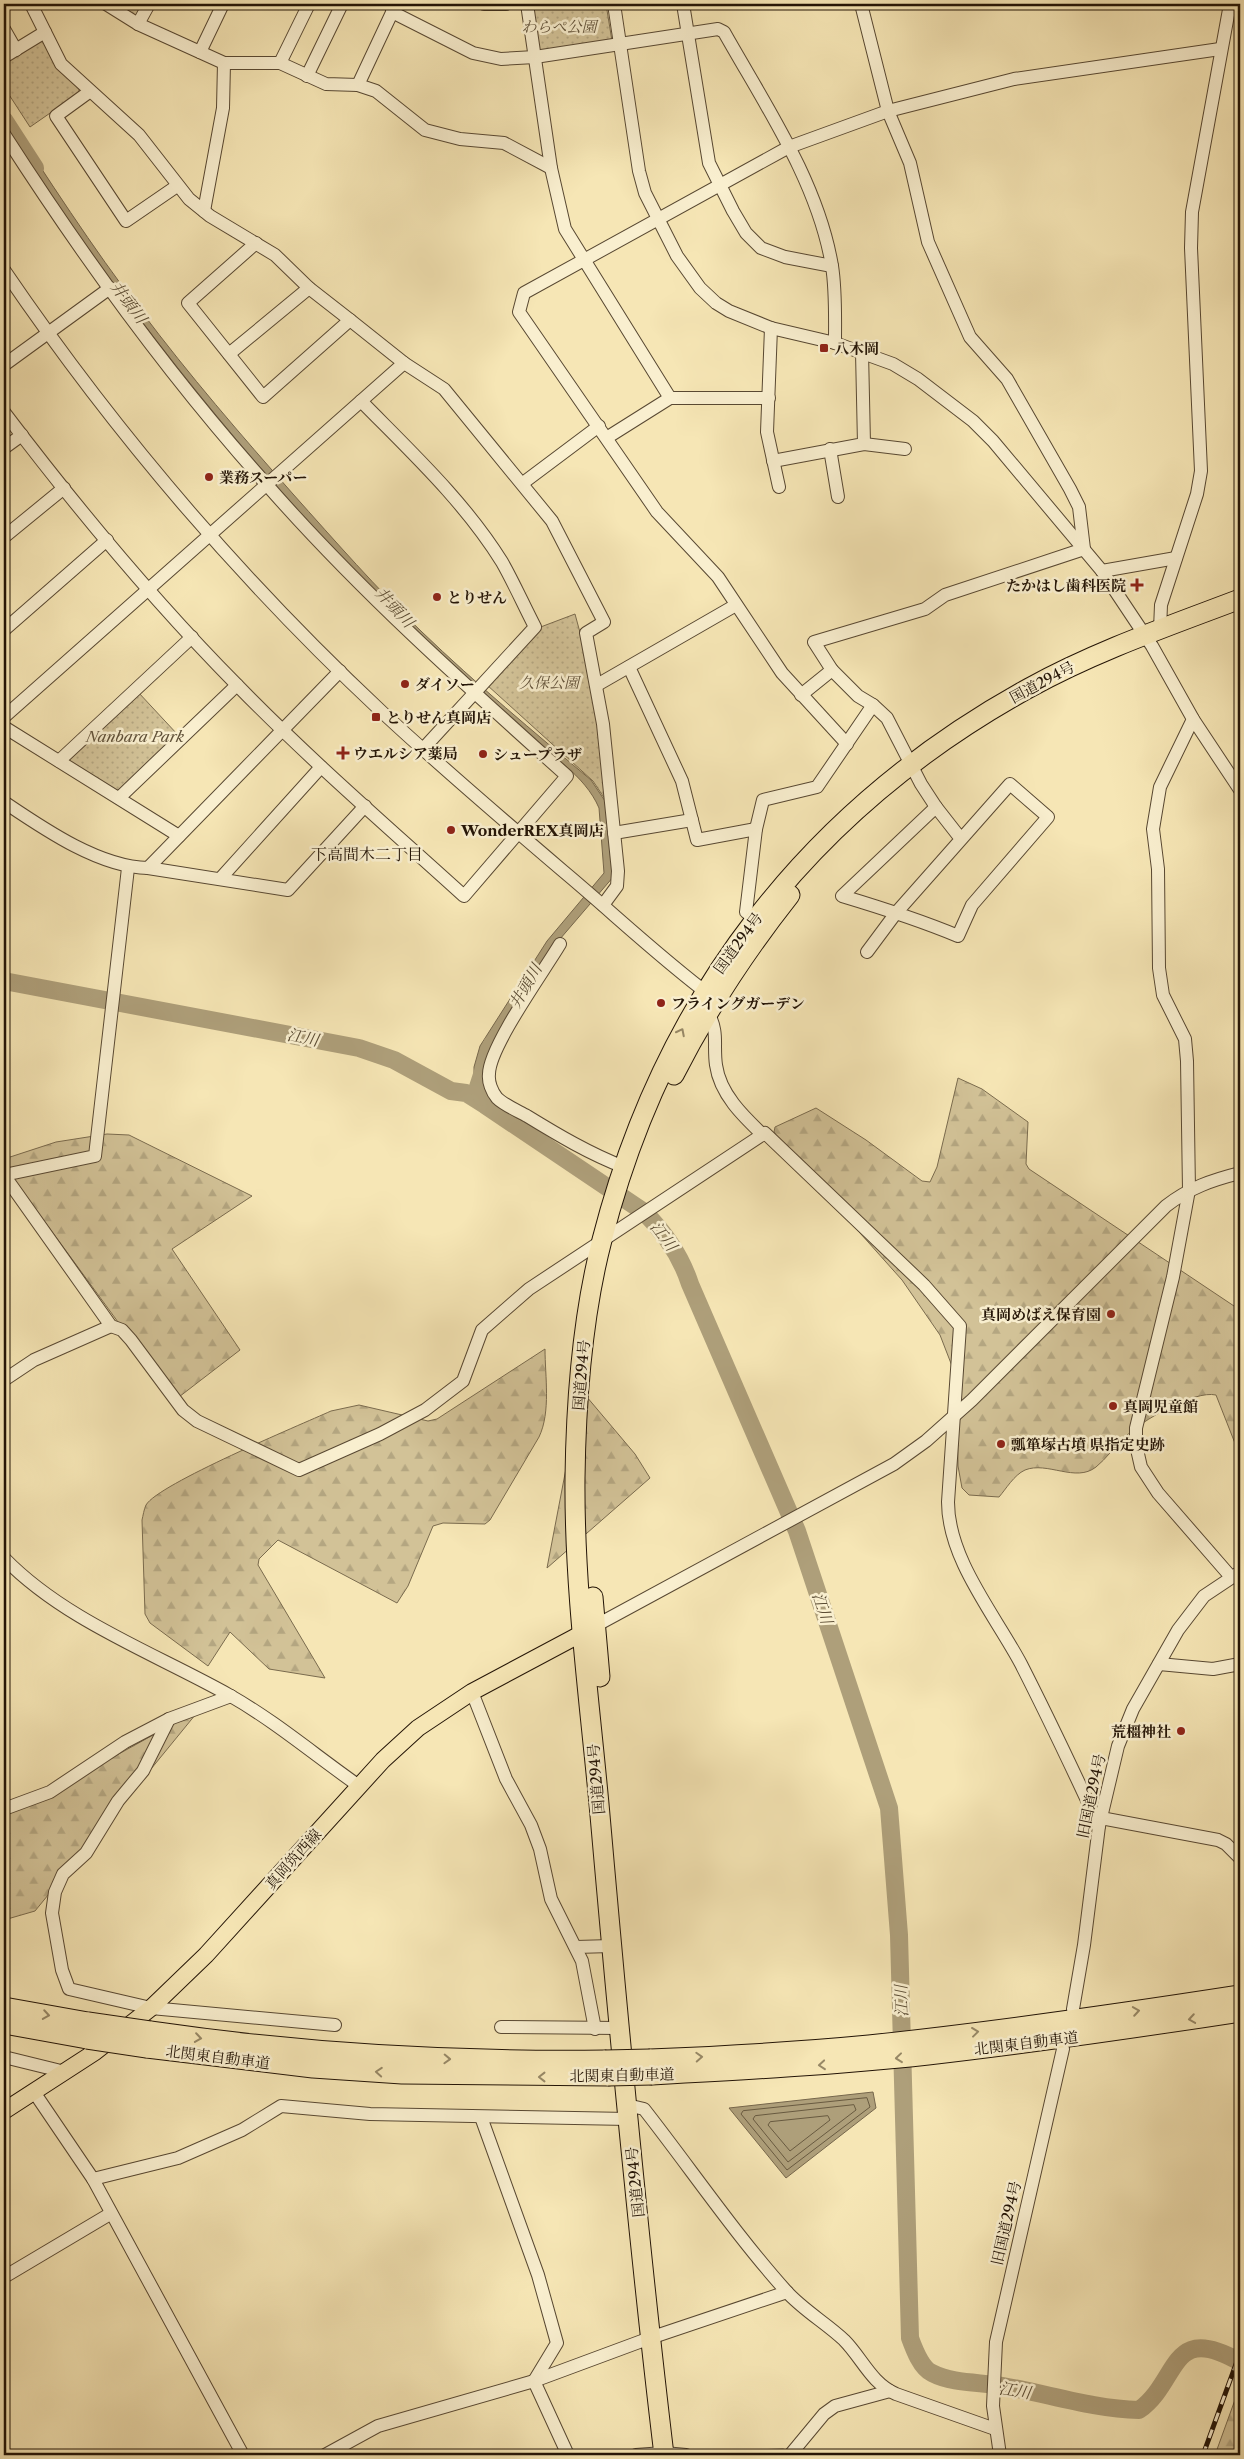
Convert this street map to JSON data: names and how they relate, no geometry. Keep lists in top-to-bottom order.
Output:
{
  "streets": {
    "highway": ["国道294号", "北関東自動車道"],
    "main road": ["真岡筑西線"],
    "street": ["旧国道294号"]
  },
  "crossings": [
    ["国道294号", "真岡筑西線"]
  ],
  "districts": ["下高間木二丁目"],
  "water": ["井頭川", "江川"],
  "parks": ["わらぺ公園", "久保公園", "Nanbara Park"],
  "places": {
    "transit": ["八木岡", "とりせん真岡店"],
    "other": [
      "業務スーパー",
      "とりせん",
      "ダイソー",
      "シュープラザ",
      "WonderREX真岡店",
      "フライングガーデン",
      "真岡めばえ保育園",
      "真岡児童館",
      "瓢箪塚古墳 県指定史跡",
      "荒橿神社"
    ],
    "health": ["たかはし歯科医院", "ウエルシア薬局"]
  }
}
